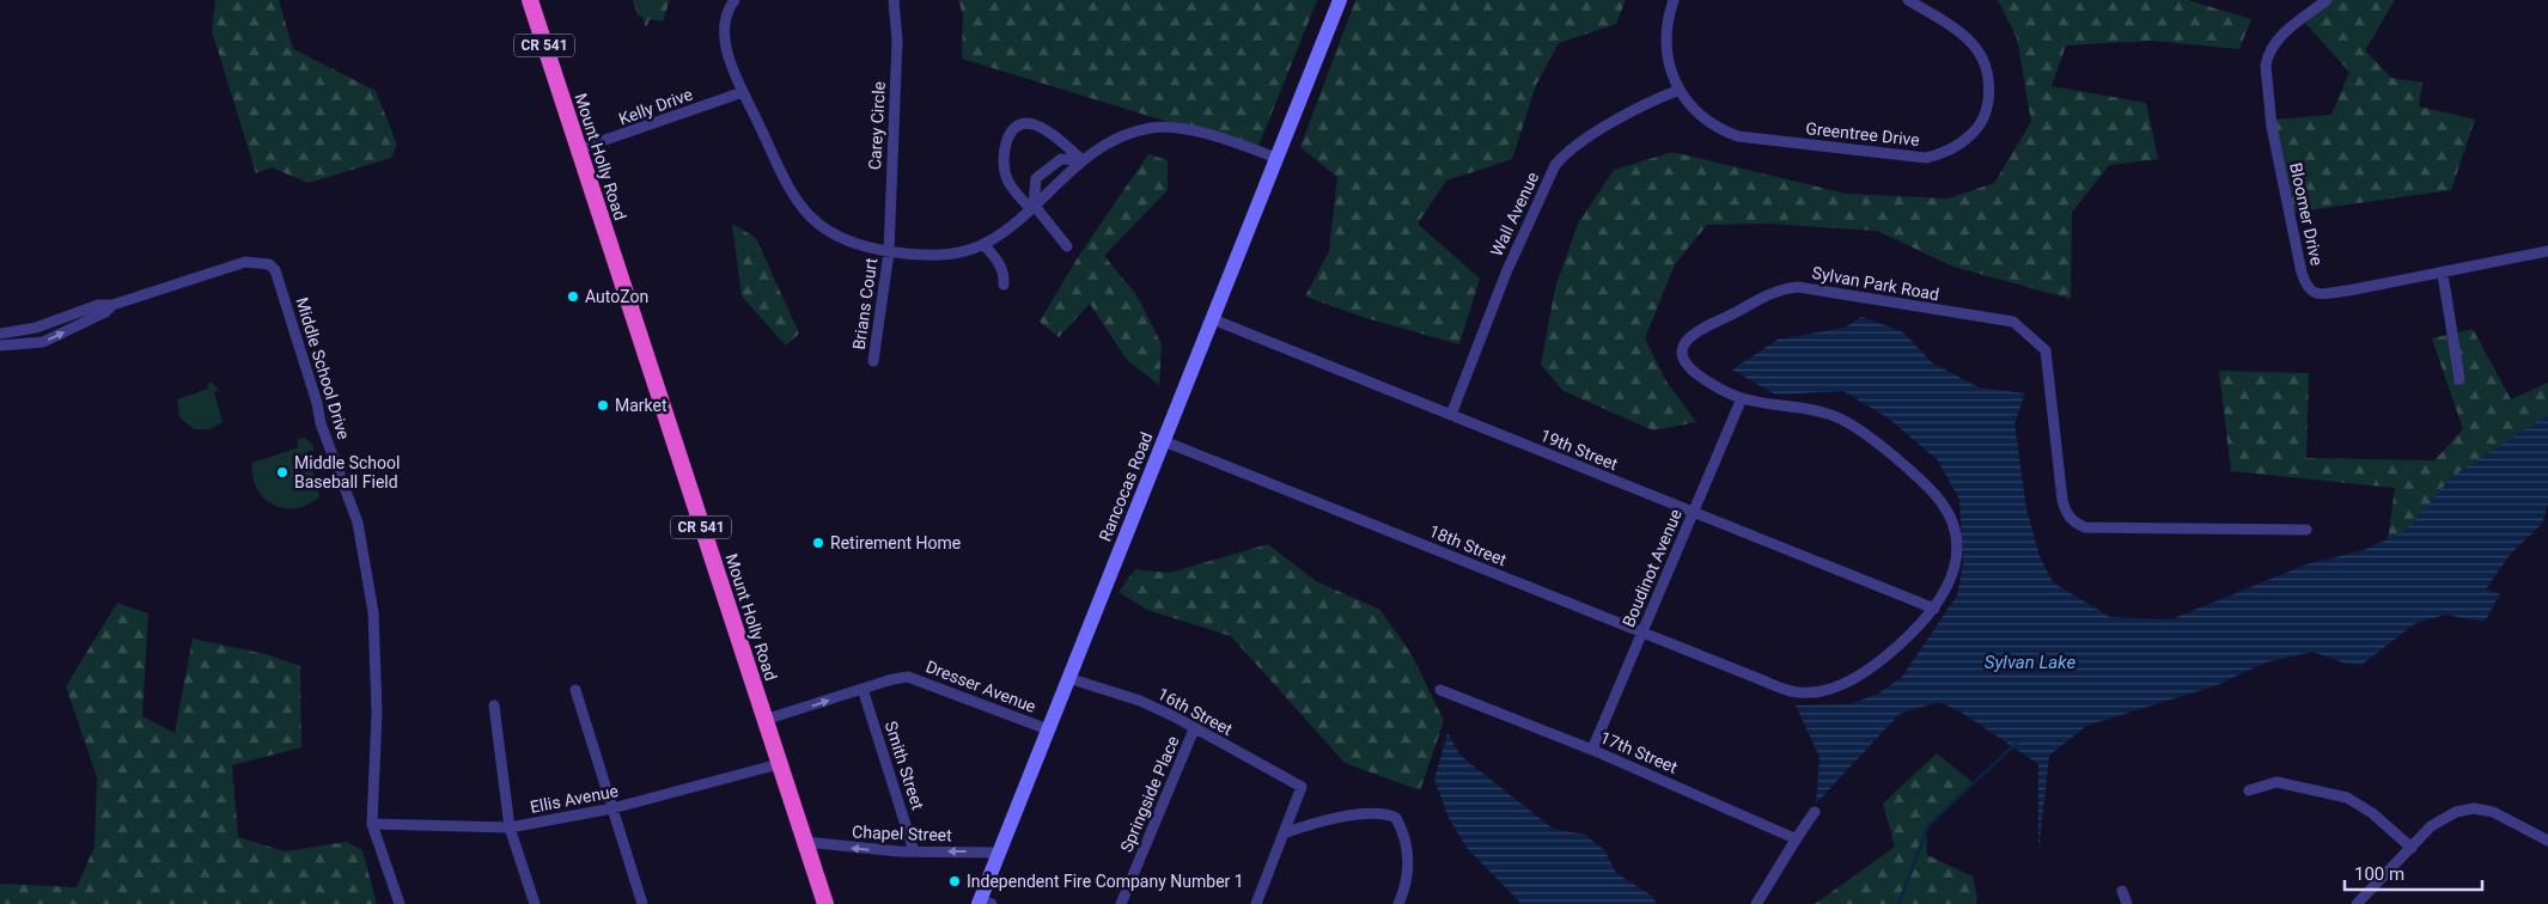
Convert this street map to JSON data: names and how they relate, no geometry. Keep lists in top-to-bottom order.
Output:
{
  "streets": {
    "highway": ["CR 541", "Mount Holly Road"],
    "main road": ["Rancocas Road"],
    "street": [
      "Kelly Drive",
      "Carey Circle",
      "Greentree Drive",
      "Wall Avenue",
      "Bloomer Drive",
      "Sylvan Park Road",
      "Brians Court",
      "Middle School Drive",
      "19th Street",
      "18th Street",
      "Boudinot Avenue",
      "Dresser Avenue",
      "16th Street",
      "17th Street",
      "Smith Street",
      "Springside Place",
      "Ellis Avenue",
      "Chapel Street"
    ]
  },
  "crossings": [
    ["Kelly Drive", "Mount Holly Road"],
    ["Carey Circle", "Brians Court"],
    ["Greentree Drive", "Wall Avenue"],
    ["Mount Holly Road", "Dresser Avenue"],
    ["Mount Holly Road", "Ellis Avenue"],
    ["Mount Holly Road", "Chapel Street"],
    ["Wall Avenue", "19th Street"],
    ["Sylvan Park Road", "19th Street"],
    ["Sylvan Park Road", "18th Street"],
    ["Sylvan Park Road", "Boudinot Avenue"],
    ["Middle School Drive", "Ellis Avenue"],
    ["19th Street", "Rancocas Road"],
    ["19th Street", "Boudinot Avenue"],
    ["Rancocas Road", "18th Street"],
    ["Rancocas Road", "Dresser Avenue"],
    ["Rancocas Road", "16th Street"],
    ["Rancocas Road", "Chapel Street"],
    ["18th Street", "Boudinot Avenue"],
    ["Boudinot Avenue", "17th Street"],
    ["Dresser Avenue", "Smith Street"],
    ["16th Street", "Springside Place"],
    ["Smith Street", "Chapel Street"]
  ],
  "one_way": ["Chapel Street"],
  "water": ["Sylvan Lake"],
  "places": [
    "AutoZon",
    "Market",
    "Middle School Baseball Field",
    "Retirement Home",
    "Independent Fire Company Number 1"
  ],
  "scale_bar": "100 m"
}
